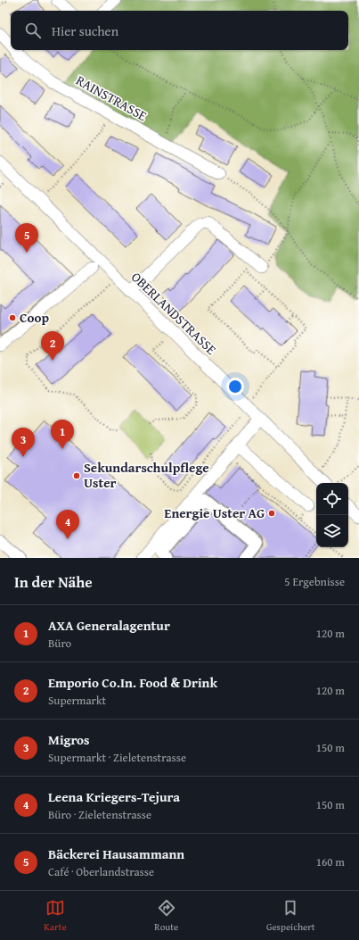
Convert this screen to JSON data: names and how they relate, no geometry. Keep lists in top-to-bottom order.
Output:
{
  "streets": {
    "street": ["RAINSTRASSE", "OBERLANDSTRASSE"]
  },
  "places": ["Coop", "Sekundarschulpflege Uster", "Energie Uster AG"],
  "page": {
    "search": "Hier suchen",
    "pins": [
      "5",
      "2",
      "1",
      "3",
      "4"
    ],
    "heading": ["In der Nähe", "5 Ergebnisse"],
    "list": [
      {
        "mark": "1",
        "name": "AXA Generalagentur",
        "note": "Büro",
        "value": "120 m"
      },
      {
        "mark": "2",
        "name": "Emporio Co.In. Food & Drink",
        "note": "Supermarkt",
        "value": "120 m"
      },
      {
        "mark": "3",
        "name": "Migros",
        "note": "Supermarkt · Zieletenstrasse",
        "value": "150 m"
      },
      {
        "mark": "4",
        "name": "Leena Kriegers-Tejura",
        "note": "Büro · Zieletenstrasse",
        "value": "150 m"
      },
      {
        "mark": "5",
        "name": "Bäckerei Hausammann",
        "note": "Café · Oberlandstrasse",
        "value": "160 m"
      }
    ],
    "nav": ["Karte", "Route", "Gespeichert"]
  }
}
